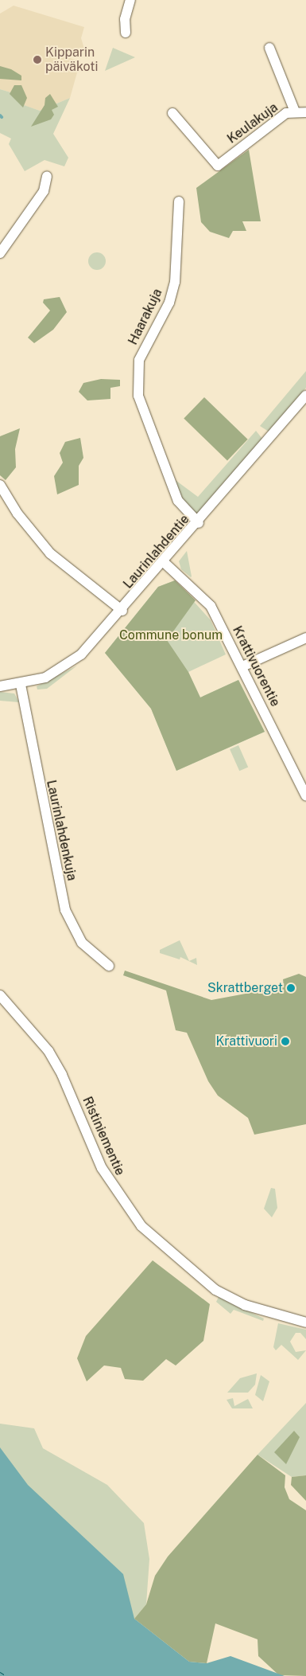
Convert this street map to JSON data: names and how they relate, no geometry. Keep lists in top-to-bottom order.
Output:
{
  "streets": {
    "street": [
      "Keulakuja",
      "Haarakuja",
      "Laurinlahdentie",
      "Krattivuorentie",
      "Laurinlahdenkuja",
      "Ristiniementie"
    ]
  },
  "crossings": [
    ["Haarakuja", "Laurinlahdentie"],
    ["Laurinlahdentie", "Krattivuorentie"],
    ["Laurinlahdentie", "Laurinlahdenkuja"]
  ],
  "parks": ["Commune bonum"],
  "places": ["Kipparin päiväkoti", "Skrattberget", "Krattivuori"]
}
